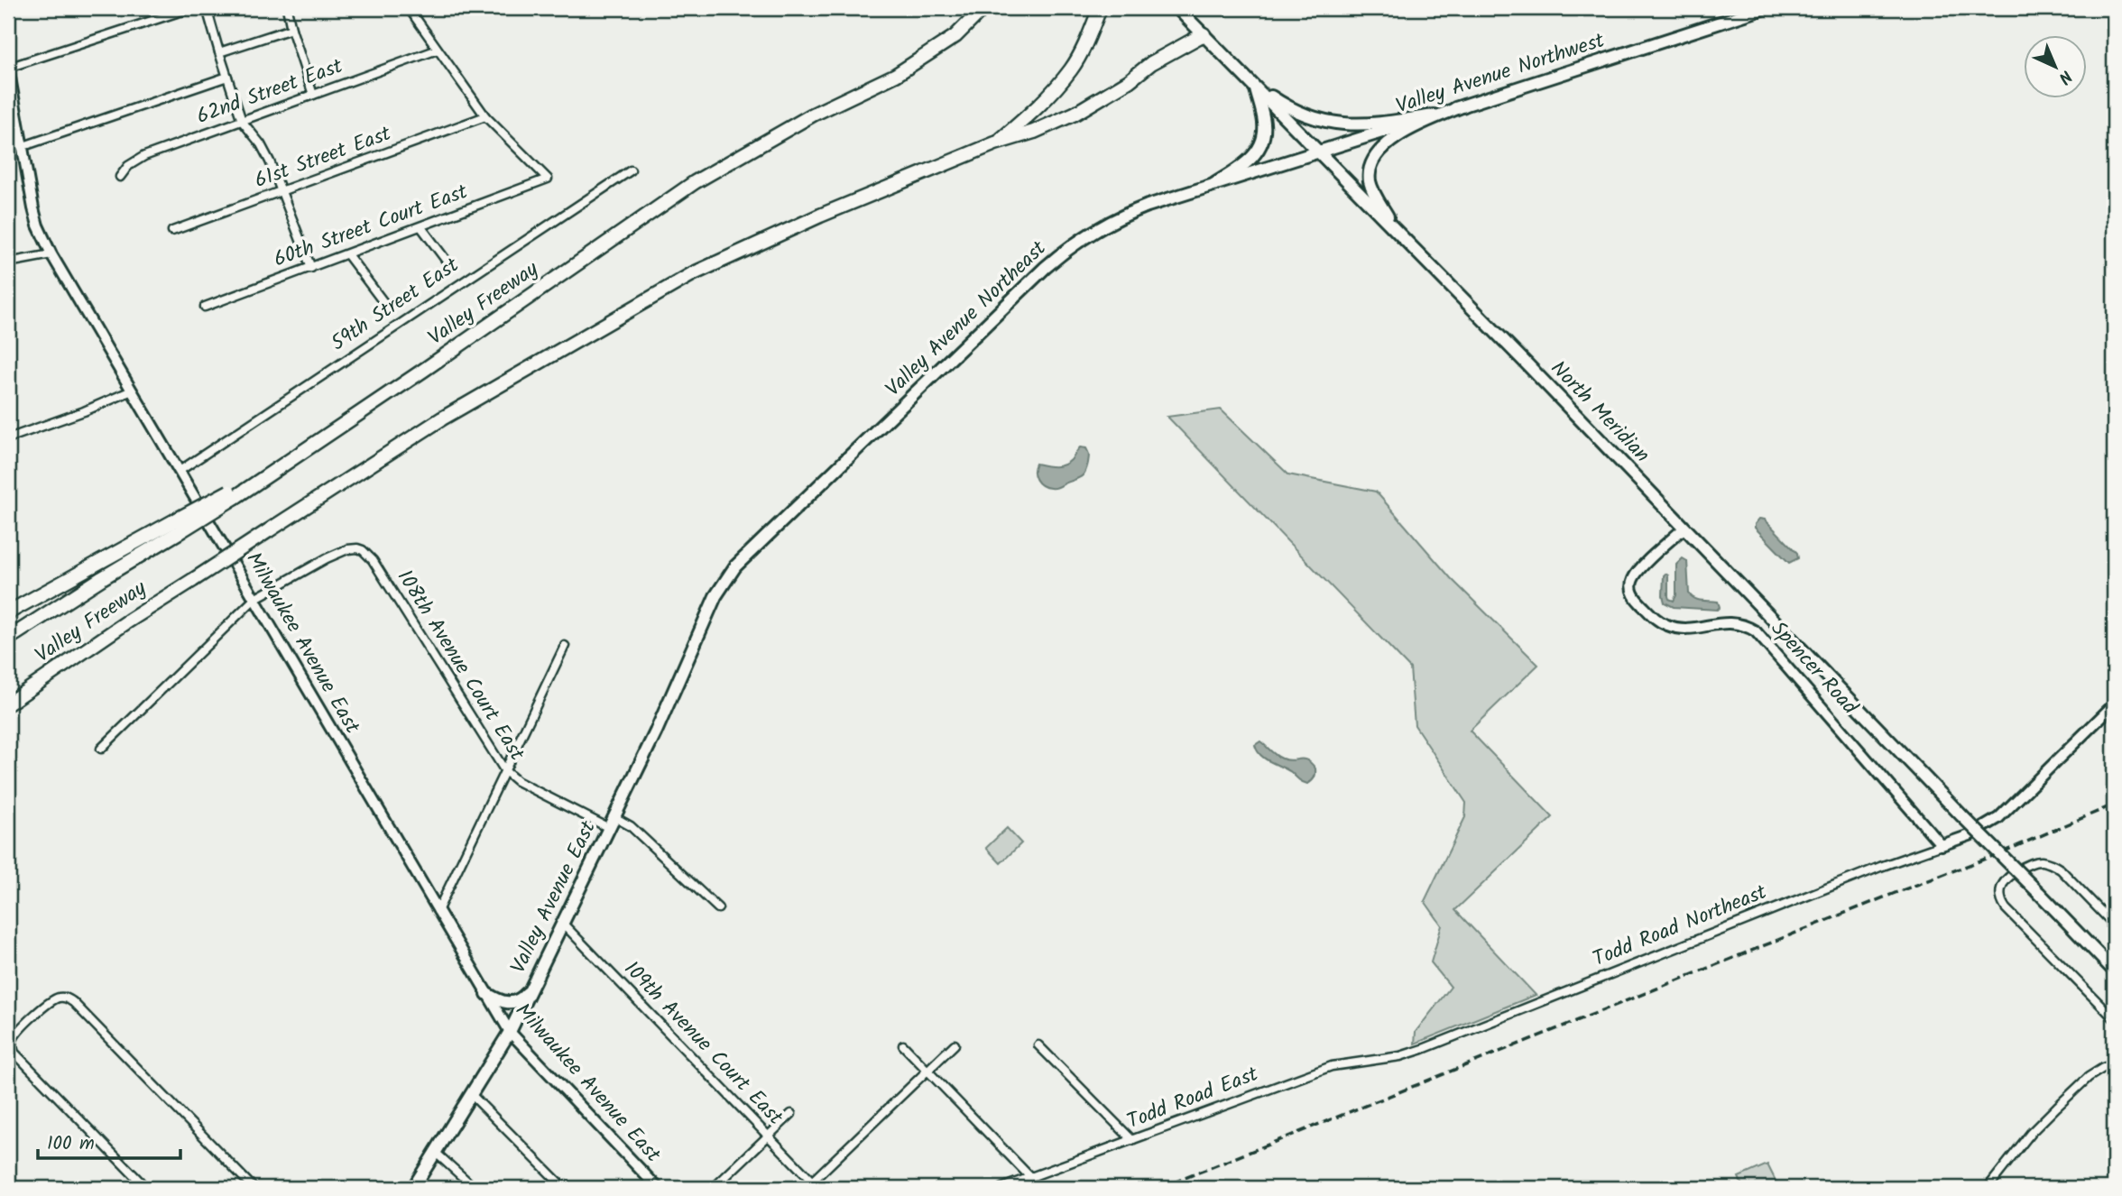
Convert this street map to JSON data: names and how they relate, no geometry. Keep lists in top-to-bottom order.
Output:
{
  "streets": {
    "highway": ["Valley Freeway"],
    "main road": [
      "Valley Avenue Northwest",
      "Valley Avenue Northeast",
      "North Meridian",
      "Valley Avenue East"
    ],
    "street": [
      "62nd Street East",
      "61st Street East",
      "60th Street Court East",
      "59th Street East",
      "Milwaukee Avenue East",
      "108th Avenue Court East",
      "Spencer Road",
      "Todd Road Northeast",
      "109th Avenue Court East",
      "Todd Road East"
    ]
  },
  "crossings": [
    ["Valley Avenue Northwest", "Valley Avenue Northeast"],
    ["Valley Avenue Northwest", "North Meridian"],
    ["61st Street East", "60th Street Court East"],
    ["59th Street East", "Milwaukee Avenue East"],
    ["Valley Avenue Northeast", "North Meridian"],
    ["Valley Avenue Northeast", "Valley Avenue East"],
    ["North Meridian", "Spencer Road"],
    ["Milwaukee Avenue East", "108th Avenue Court East"],
    ["Milwaukee Avenue East", "Valley Avenue East"],
    ["108th Avenue Court East", "Valley Avenue East"],
    ["Spencer Road", "Todd Road Northeast"],
    ["Valley Avenue East", "109th Avenue Court East"],
    ["Todd Road Northeast", "Todd Road East"]
  ],
  "scale_bar": "100 m",
  "north": "bottom right"
}
